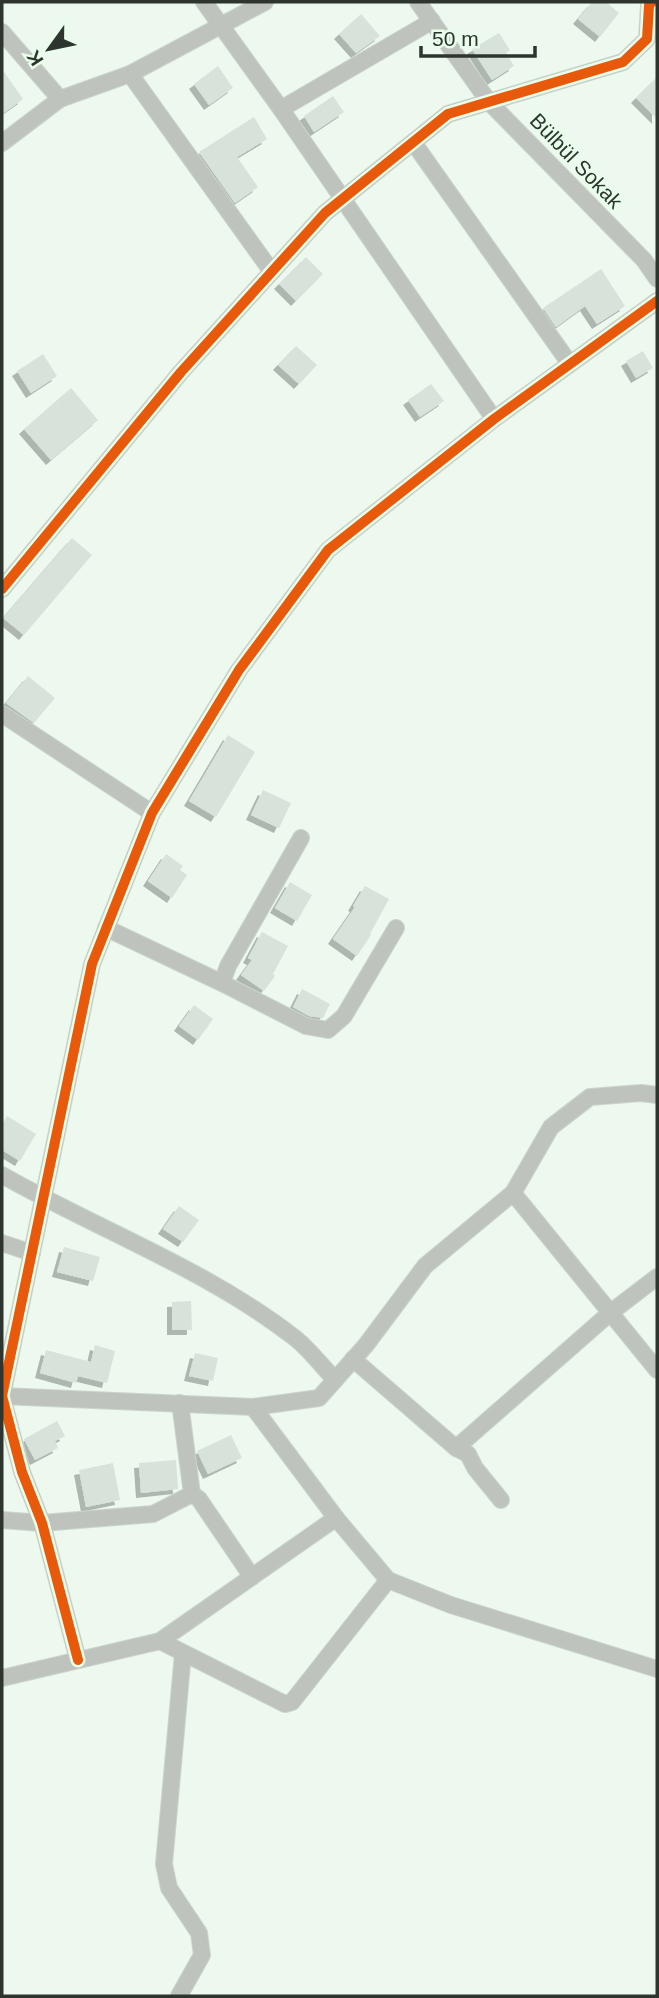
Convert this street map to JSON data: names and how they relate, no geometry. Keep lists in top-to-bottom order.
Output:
{
  "streets": {
    "street": ["Bülbül Sokak"]
  },
  "scale_bar": "50 m",
  "north": "bottom left"
}
